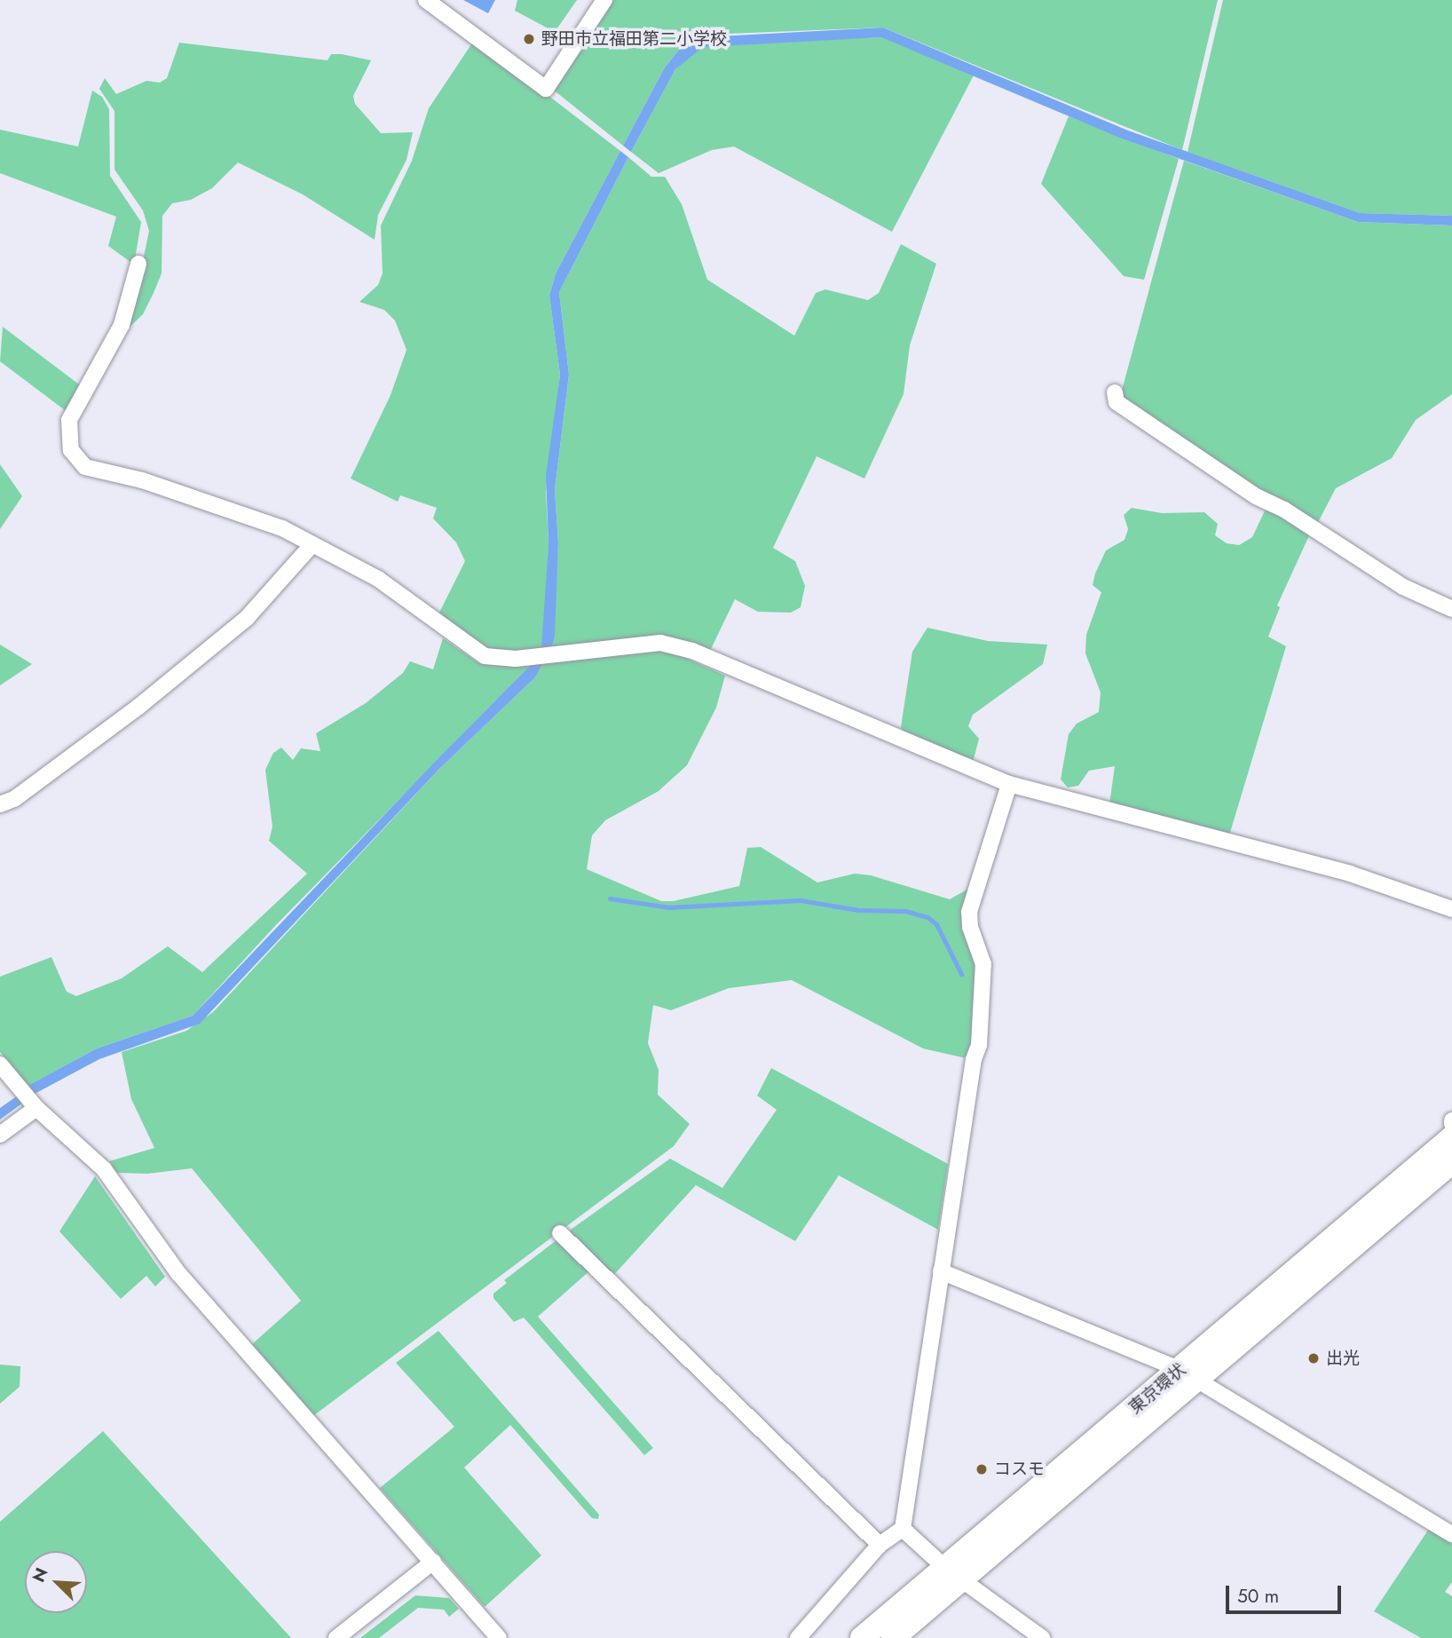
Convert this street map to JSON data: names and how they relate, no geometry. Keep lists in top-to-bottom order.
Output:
{
  "streets": {
    "highway": ["東京環状"]
  },
  "places": ["野田市立福田第二小学校", "出光", "コスモ"],
  "scale_bar": "50 m",
  "north": "top left"
}
